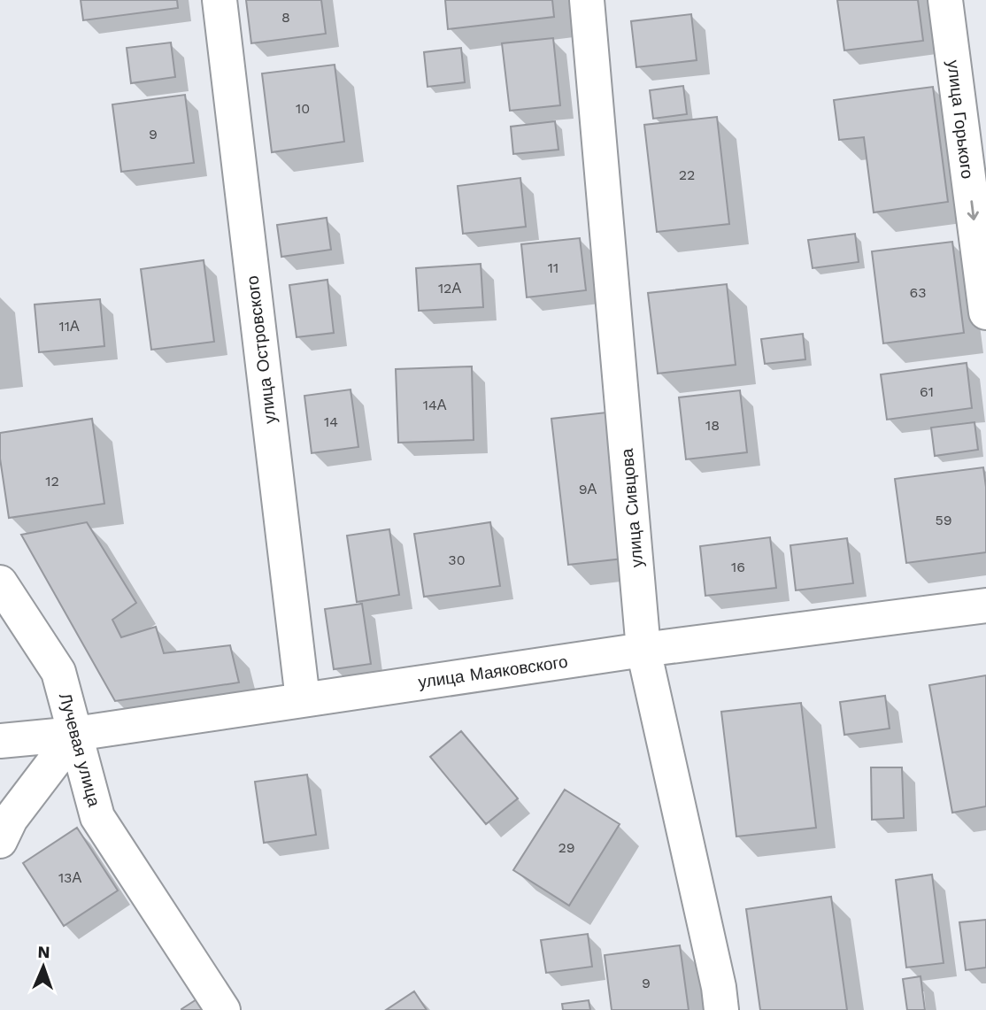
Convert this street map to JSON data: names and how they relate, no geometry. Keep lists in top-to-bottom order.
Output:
{
  "streets": {
    "street": [
      "улица Горького",
      "улица Островского",
      "улица Сивцова",
      "улица Маяковского",
      "Лучевая улица"
    ]
  },
  "crossings": [
    ["улица Островского", "улица Маяковского"],
    ["улица Сивцова", "улица Маяковского"],
    ["улица Маяковского", "Лучевая улица"]
  ],
  "one_way": ["улица Горького"],
  "house_numbers": [
    "8",
    "10",
    "9",
    "22",
    "11",
    "12А",
    "63",
    "11А",
    "61",
    "14А",
    "14",
    "18",
    "12",
    "9А",
    "59",
    "30",
    "16",
    "29",
    "13А",
    "9"
  ],
  "north": "top"
}
